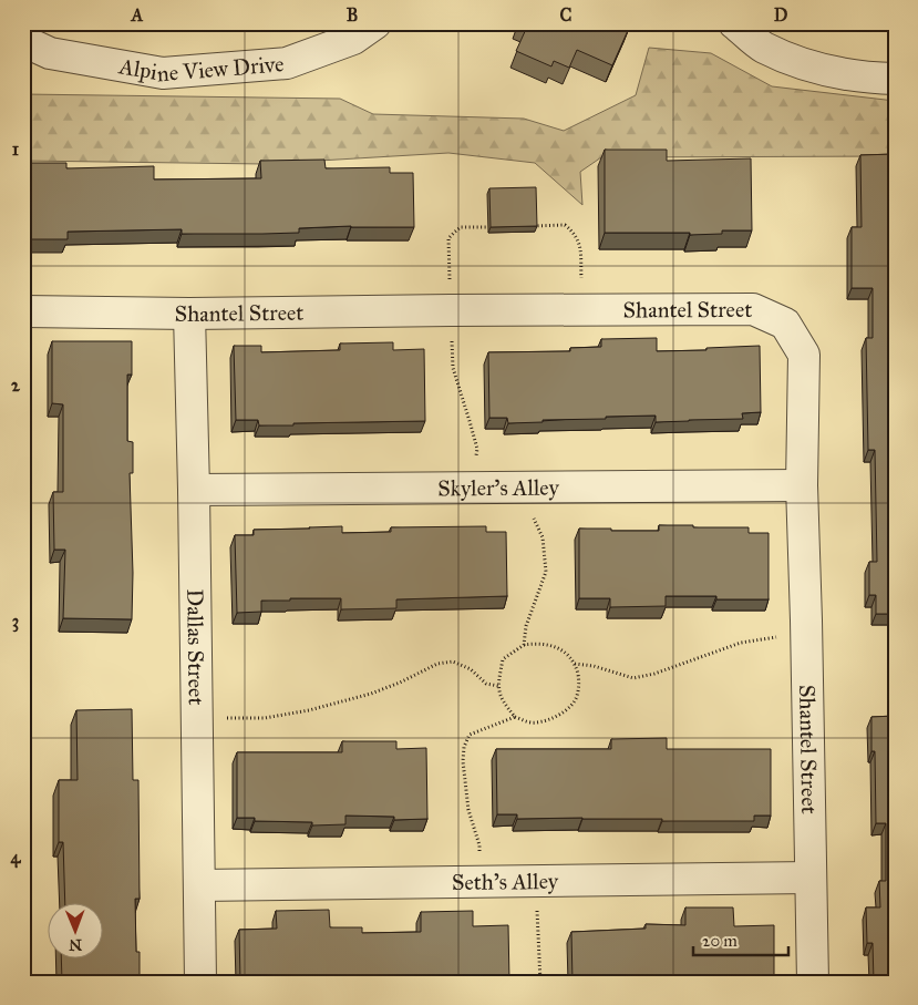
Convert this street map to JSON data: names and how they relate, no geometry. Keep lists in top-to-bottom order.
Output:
{
  "streets": {
    "street": [
      "Alpine View Drive",
      "Shantel Street",
      "Skyler's Alley",
      "Dallas Street",
      "Seth's Alley"
    ]
  },
  "crossings": [
    ["Shantel Street", "Skyler's Alley"],
    ["Shantel Street", "Dallas Street"],
    ["Shantel Street", "Seth's Alley"],
    ["Skyler's Alley", "Dallas Street"],
    ["Dallas Street", "Seth's Alley"]
  ],
  "scale_bar": "20 m",
  "north": "bottom",
  "grid": {
    "columns": [
      "A",
      "B",
      "C",
      "D"
    ],
    "rows": [
      "1",
      "2",
      "3",
      "4"
    ]
  }
}
